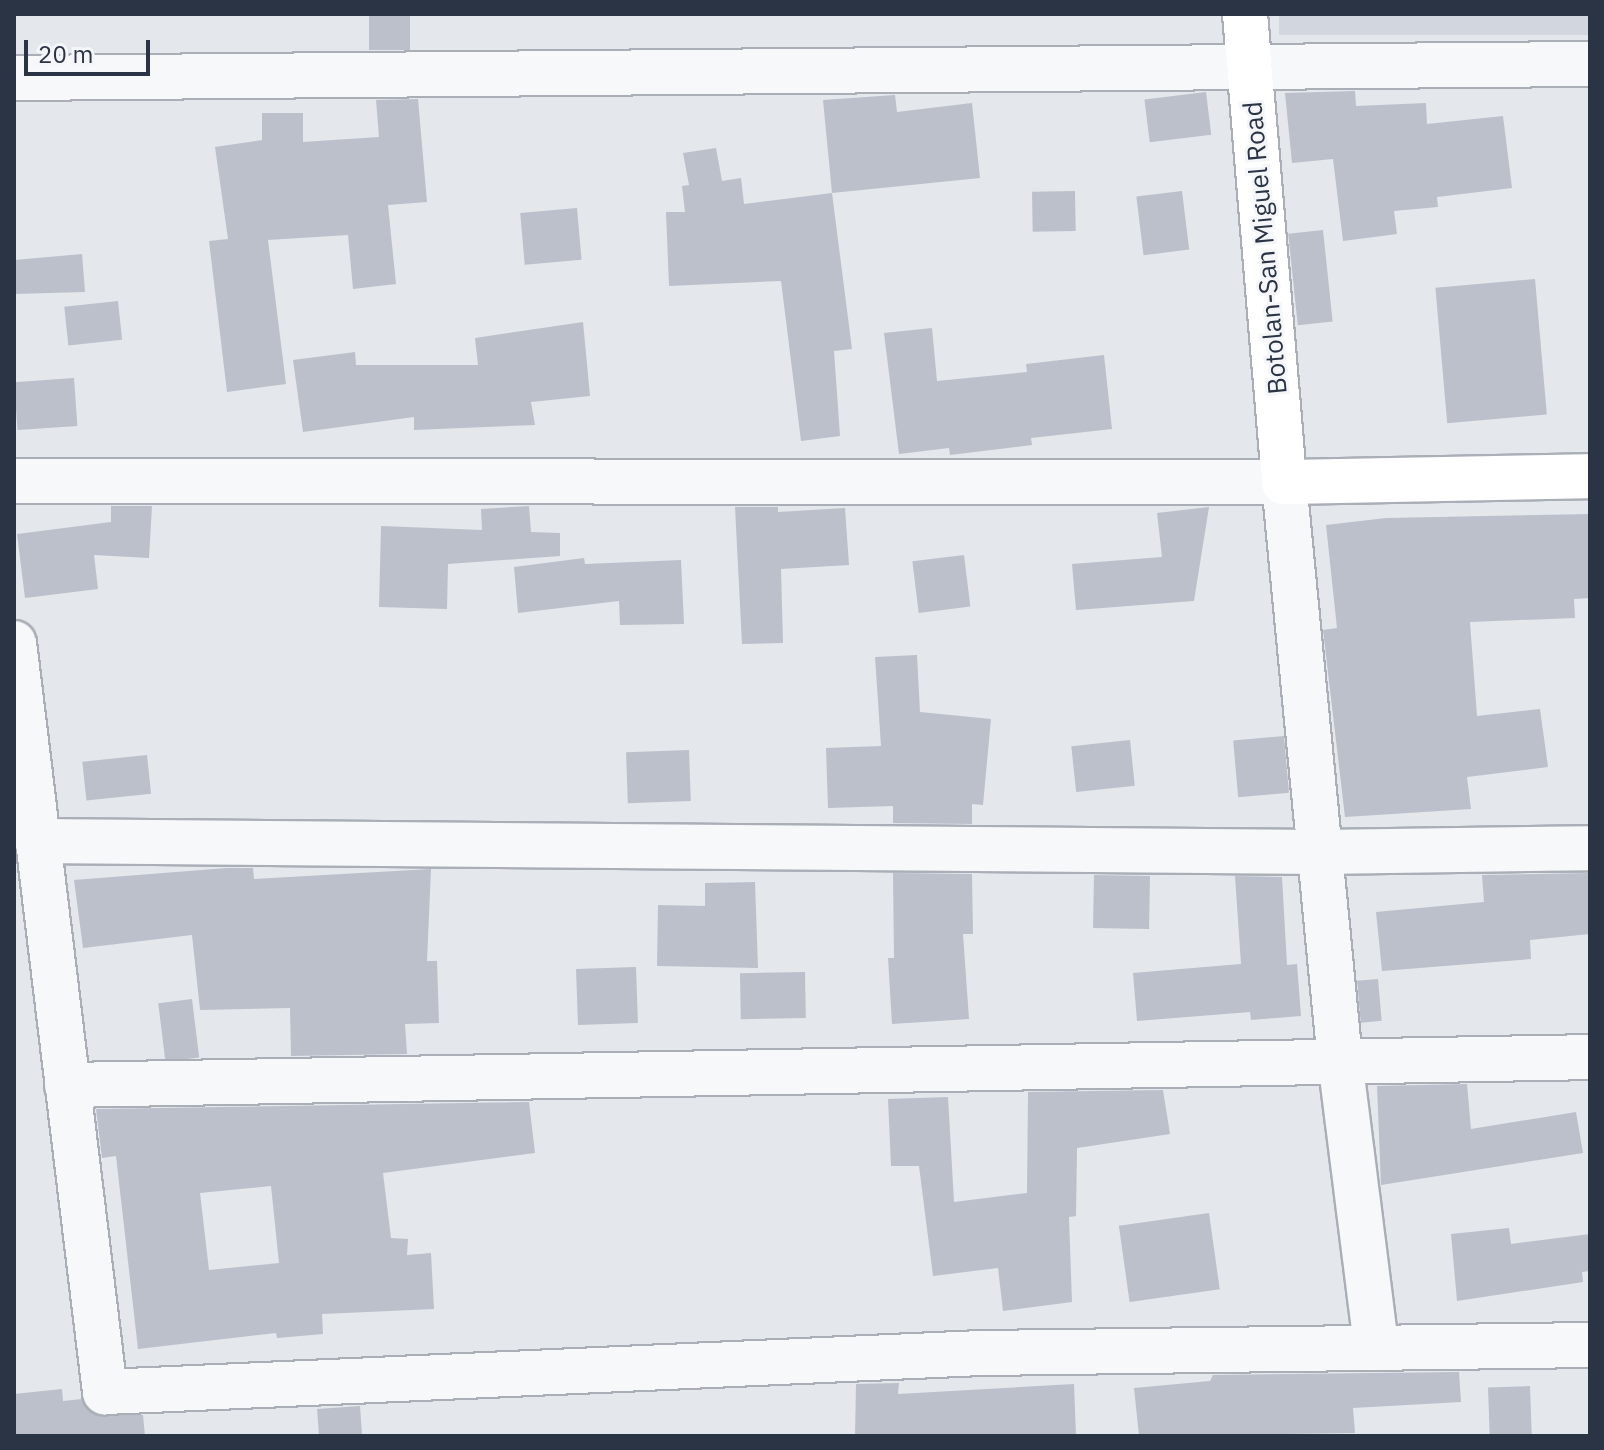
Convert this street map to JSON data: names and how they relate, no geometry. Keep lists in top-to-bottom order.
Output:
{
  "streets": {
    "main road": ["Botolan-San Miguel Road"]
  },
  "scale_bar": "20 m"
}
